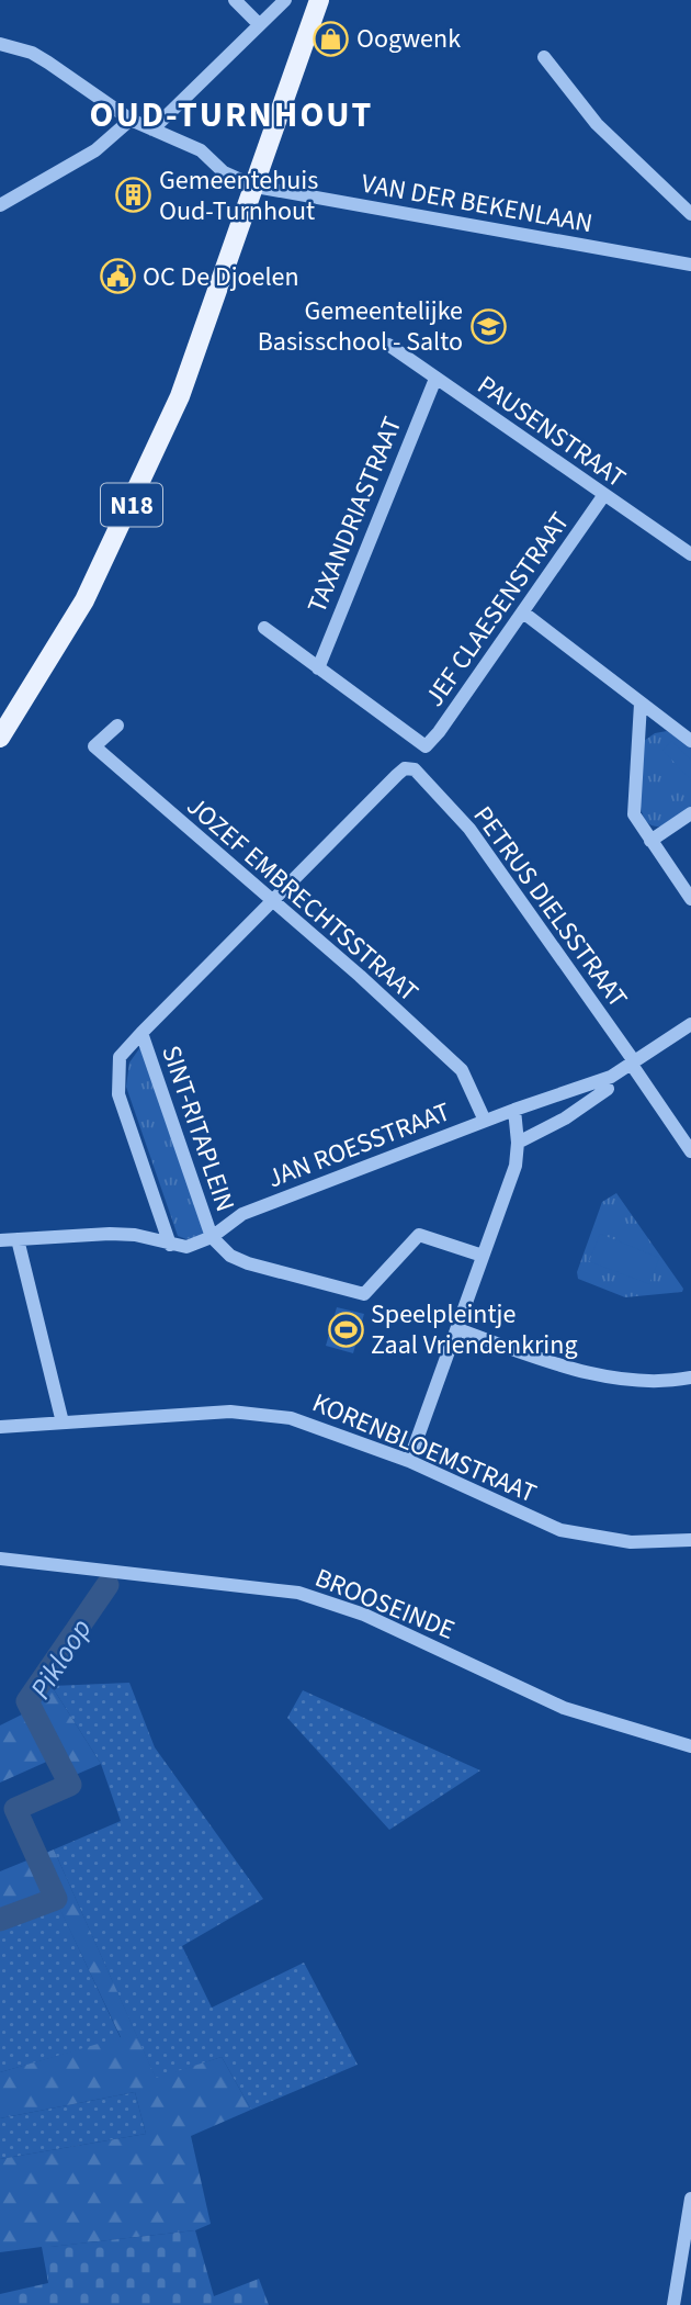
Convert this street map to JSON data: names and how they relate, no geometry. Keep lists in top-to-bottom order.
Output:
{
  "streets": {
    "main road": ["N18"],
    "street": [
      "VAN DER BEKENLAAN",
      "PAUSENSTRAAT",
      "TAXANDRIASTRAAT",
      "JEF CLAESENSTRAAT",
      "JOZEF EMBRECHTSSTRAAT",
      "PETRUS DIELSSTRAAT",
      "SINT-RITAPLEIN",
      "JAN ROESSTRAAT",
      "KORENBLOEMSTRAAT",
      "BROOSEINDE"
    ]
  },
  "crossings": [
    ["VAN DER BEKENLAAN", "N18"],
    ["PAUSENSTRAAT", "TAXANDRIASTRAAT"],
    ["PAUSENSTRAAT", "JEF CLAESENSTRAAT"],
    ["TAXANDRIASTRAAT", "JEF CLAESENSTRAAT"],
    ["JOZEF EMBRECHTSSTRAAT", "PETRUS DIELSSTRAAT"],
    ["JOZEF EMBRECHTSSTRAAT", "JAN ROESSTRAAT"],
    ["PETRUS DIELSSTRAAT", "JAN ROESSTRAAT"],
    ["SINT-RITAPLEIN", "JAN ROESSTRAAT"]
  ],
  "districts": ["OUD-TURNHOUT"],
  "water": ["Pikloop"],
  "places": {
    "shop": ["Oogwenk"],
    "building": ["Gemeentehuis Oud-Turnhout"],
    "public building": ["OC De Djoelen"],
    "school or university": ["Gemeentelijke Basisschool - Salto"],
    "sports": ["Speelpleintje Zaal Vriendenkring"]
  }
}
